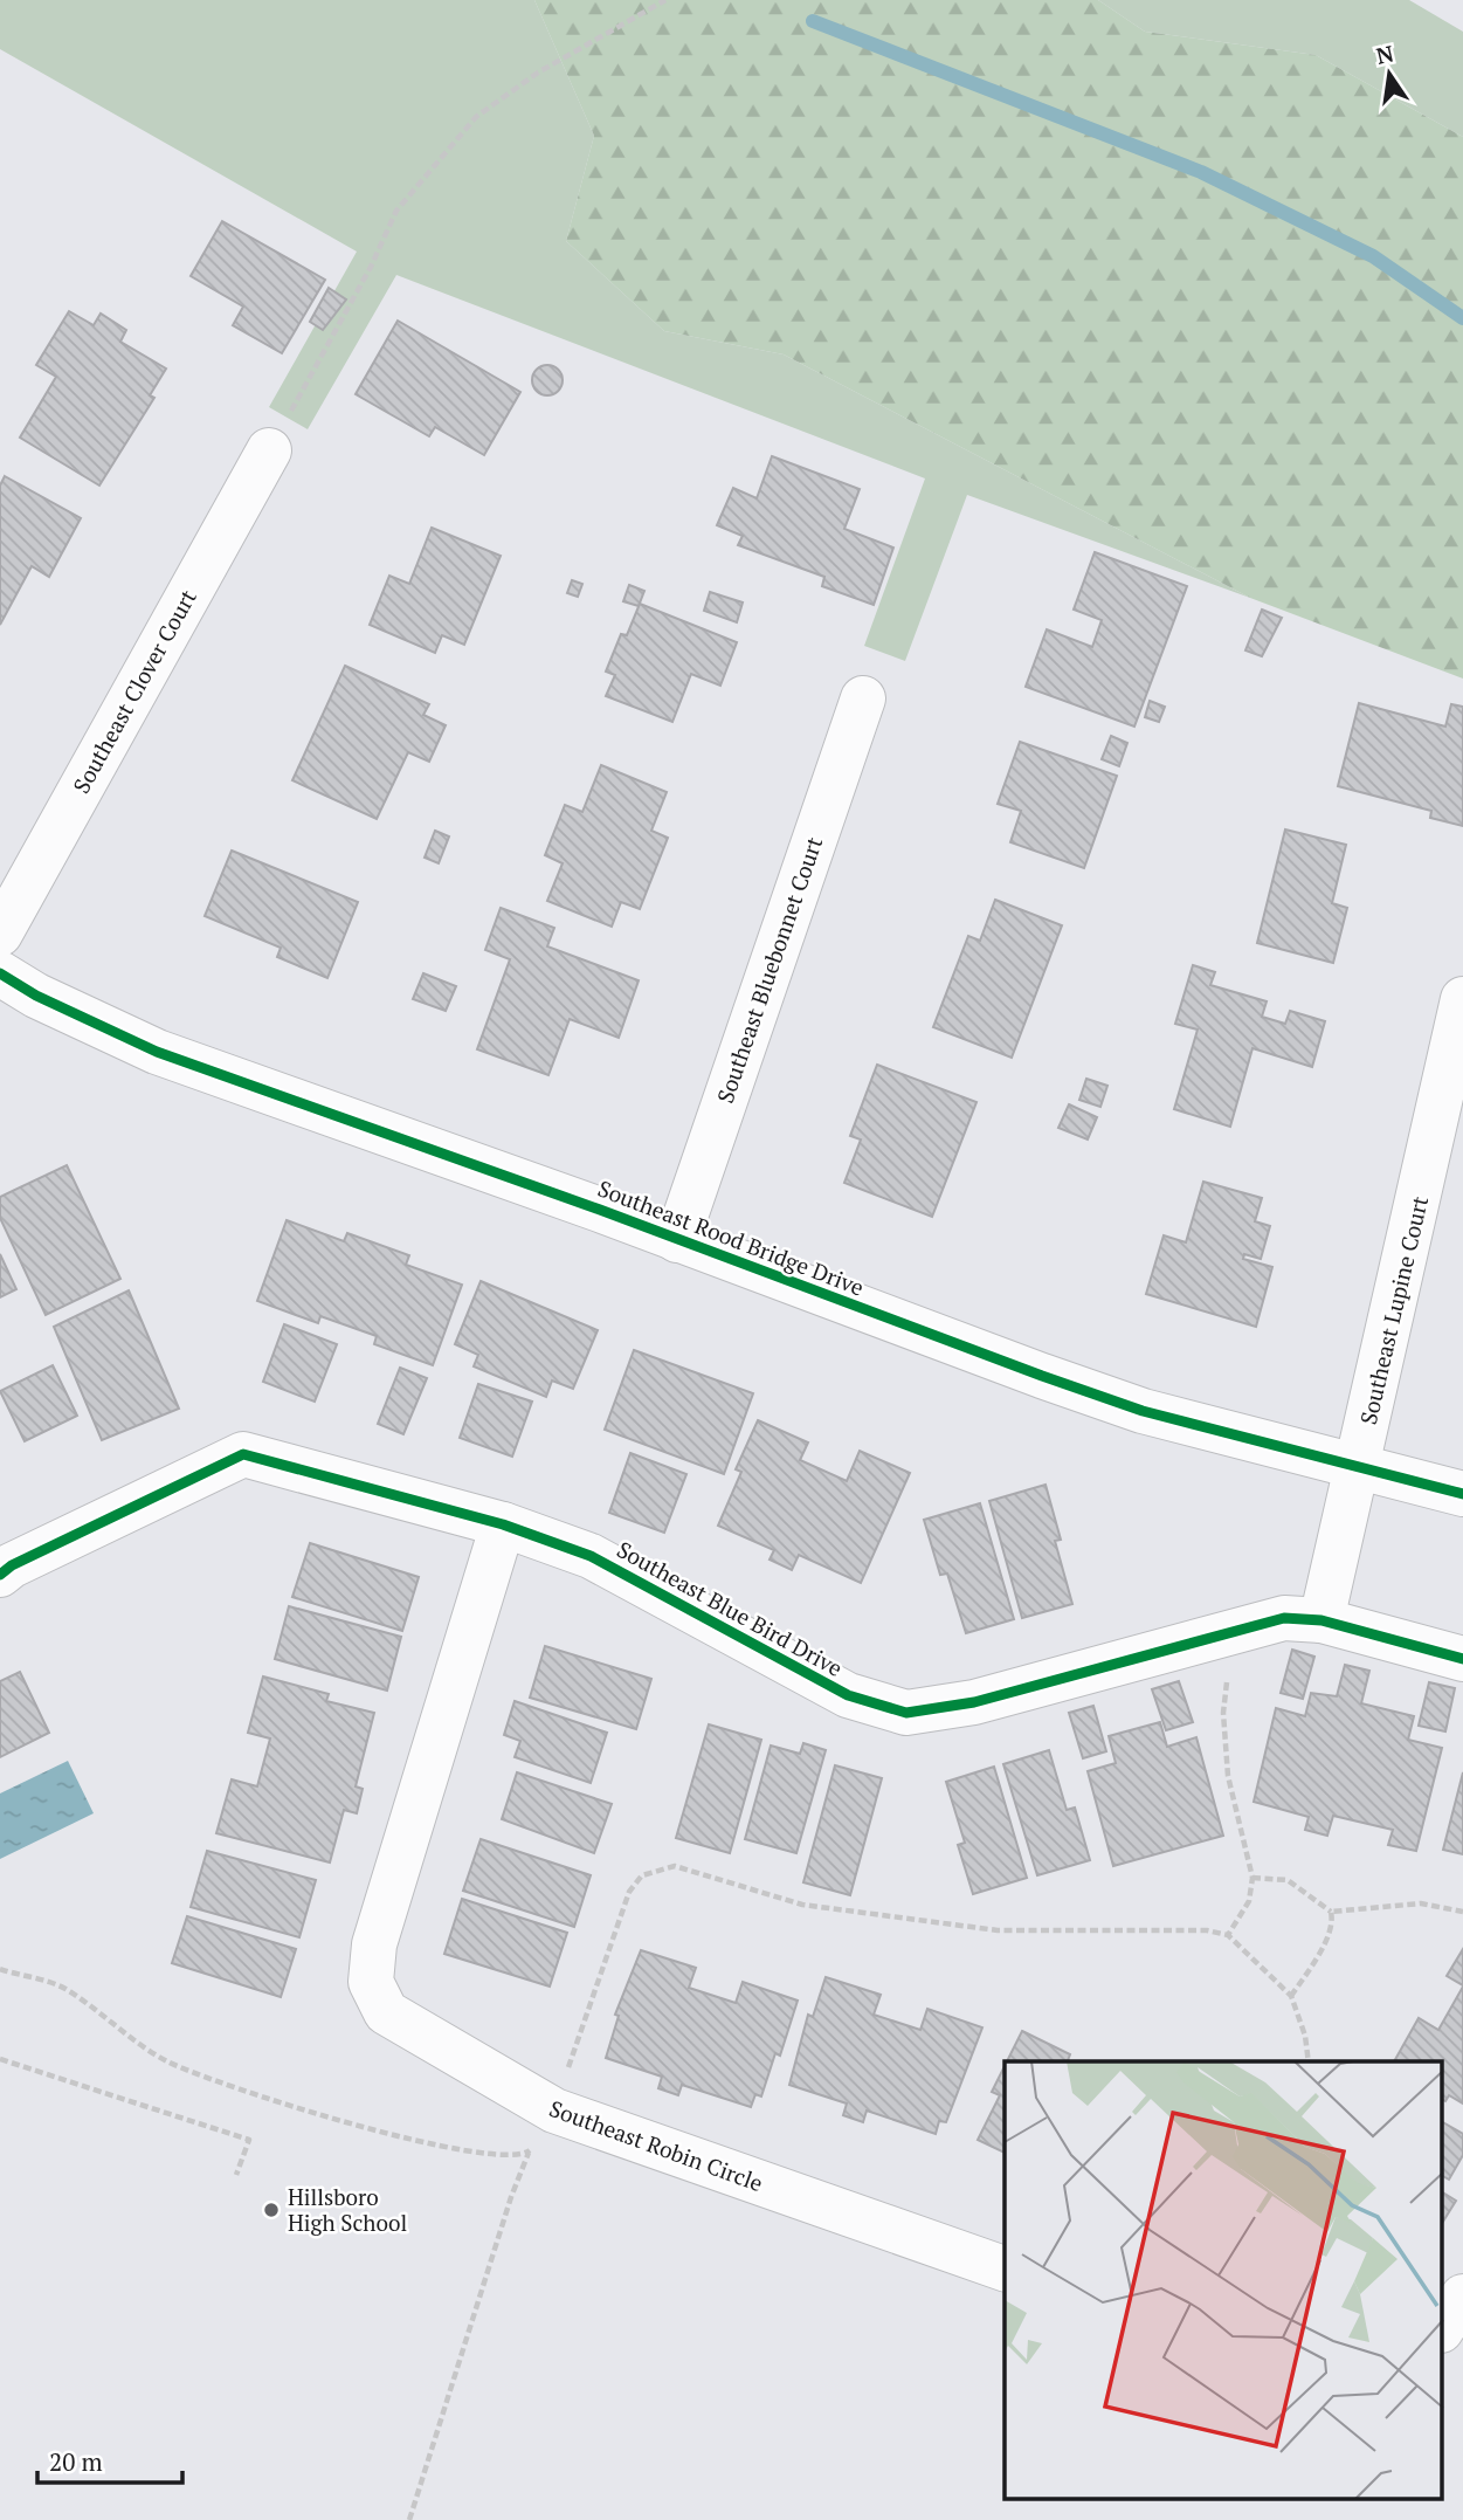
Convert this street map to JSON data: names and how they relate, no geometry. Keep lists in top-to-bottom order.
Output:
{
  "streets": {
    "street": [
      "Southeast Clover Court",
      "Southeast Bluebonnet Court",
      "Southeast Rood Bridge Drive",
      "Southeast Lupine Court",
      "Southeast Blue Bird Drive",
      "Southeast Robin Circle"
    ]
  },
  "crossings": [
    ["Southeast Bluebonnet Court", "Southeast Rood Bridge Drive"],
    ["Southeast Rood Bridge Drive", "Southeast Lupine Court"],
    ["Southeast Lupine Court", "Southeast Blue Bird Drive"],
    ["Southeast Blue Bird Drive", "Southeast Robin Circle"]
  ],
  "places": ["Hillsboro High School"],
  "scale_bar": "20 m",
  "north": "top"
}
